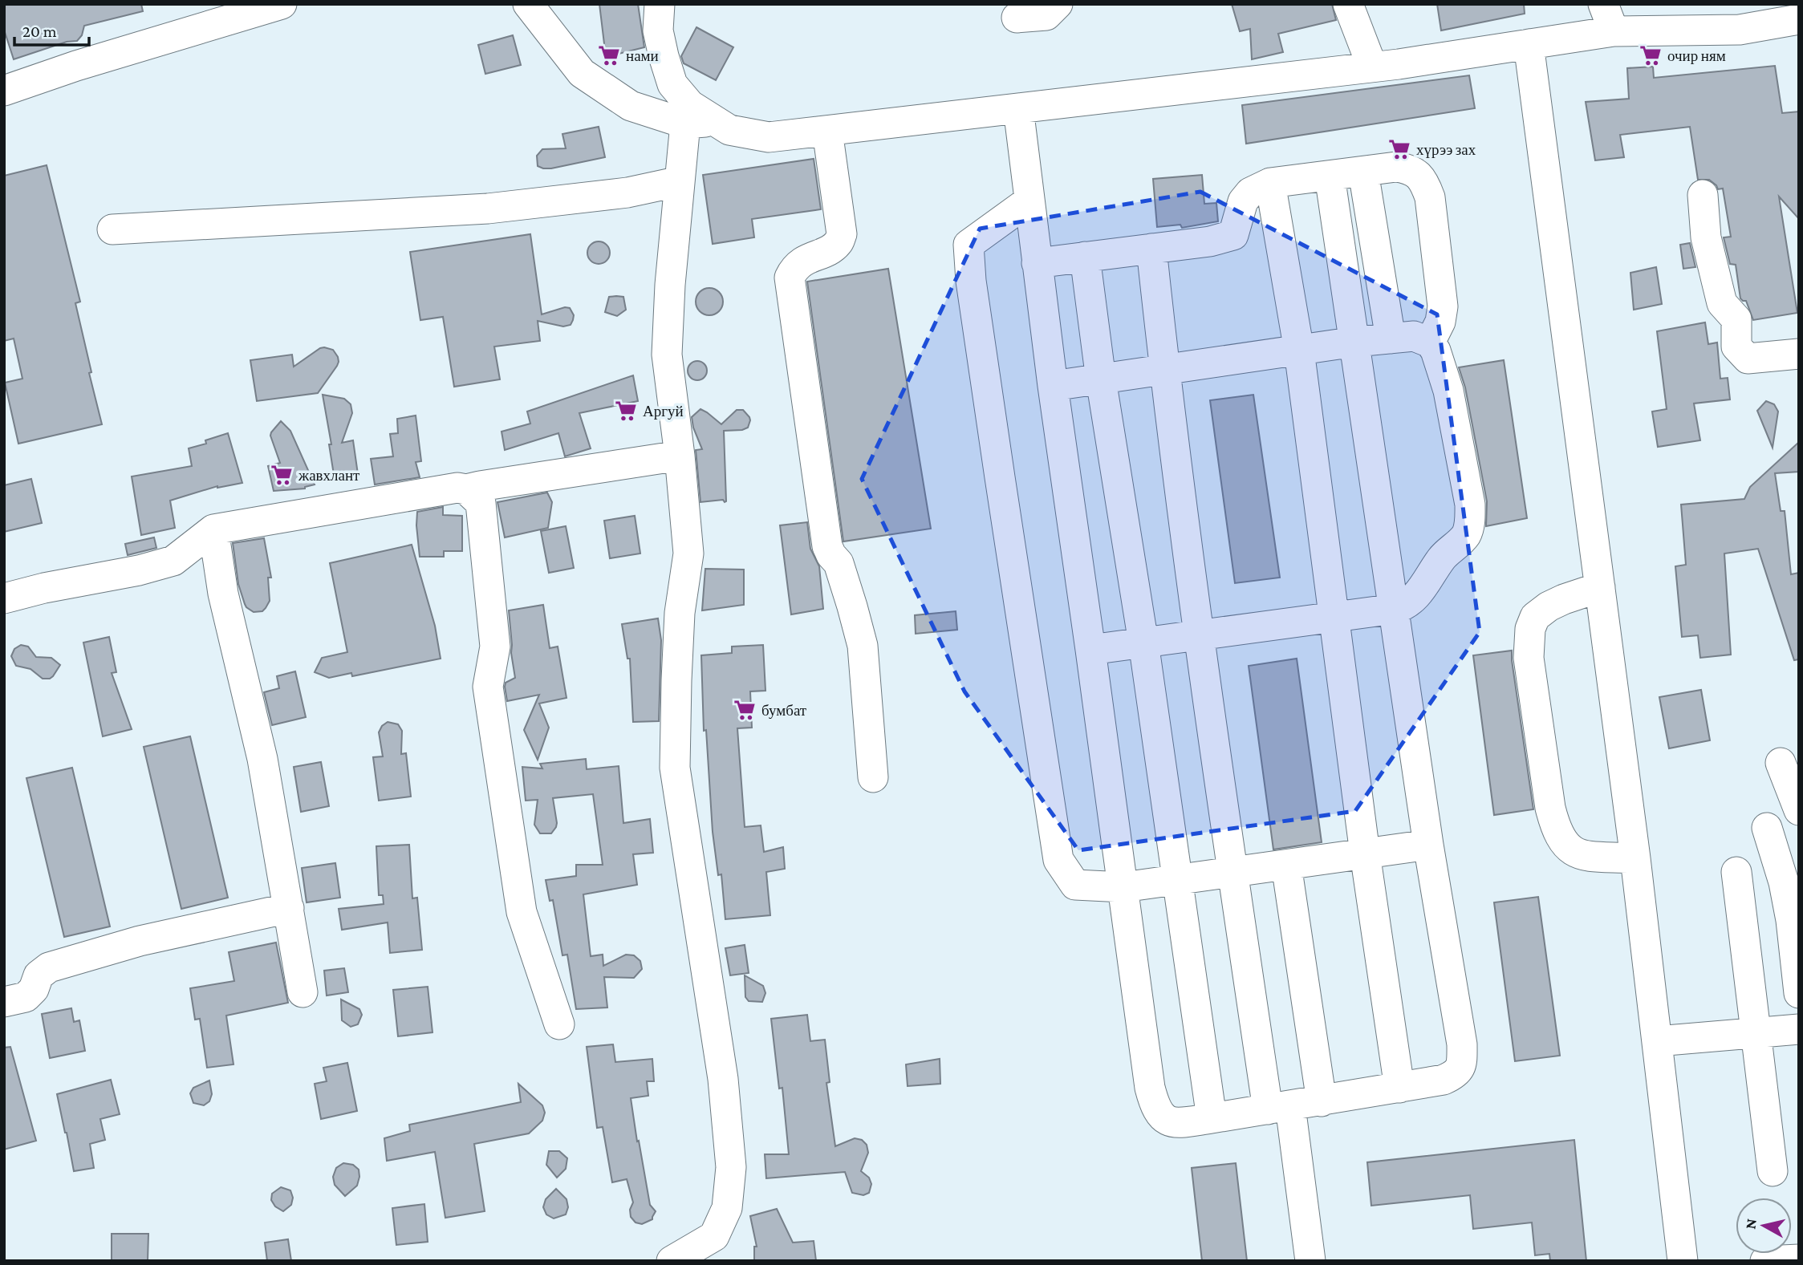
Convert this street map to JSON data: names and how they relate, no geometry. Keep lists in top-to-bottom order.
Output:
{
  "places": {
    "supermarket": [
      "нами",
      "очир ням",
      "хүрээ зах",
      "Аргуй",
      "жавхлант",
      "бумбат"
    ]
  },
  "scale_bar": "20 m",
  "north": "left"
}
